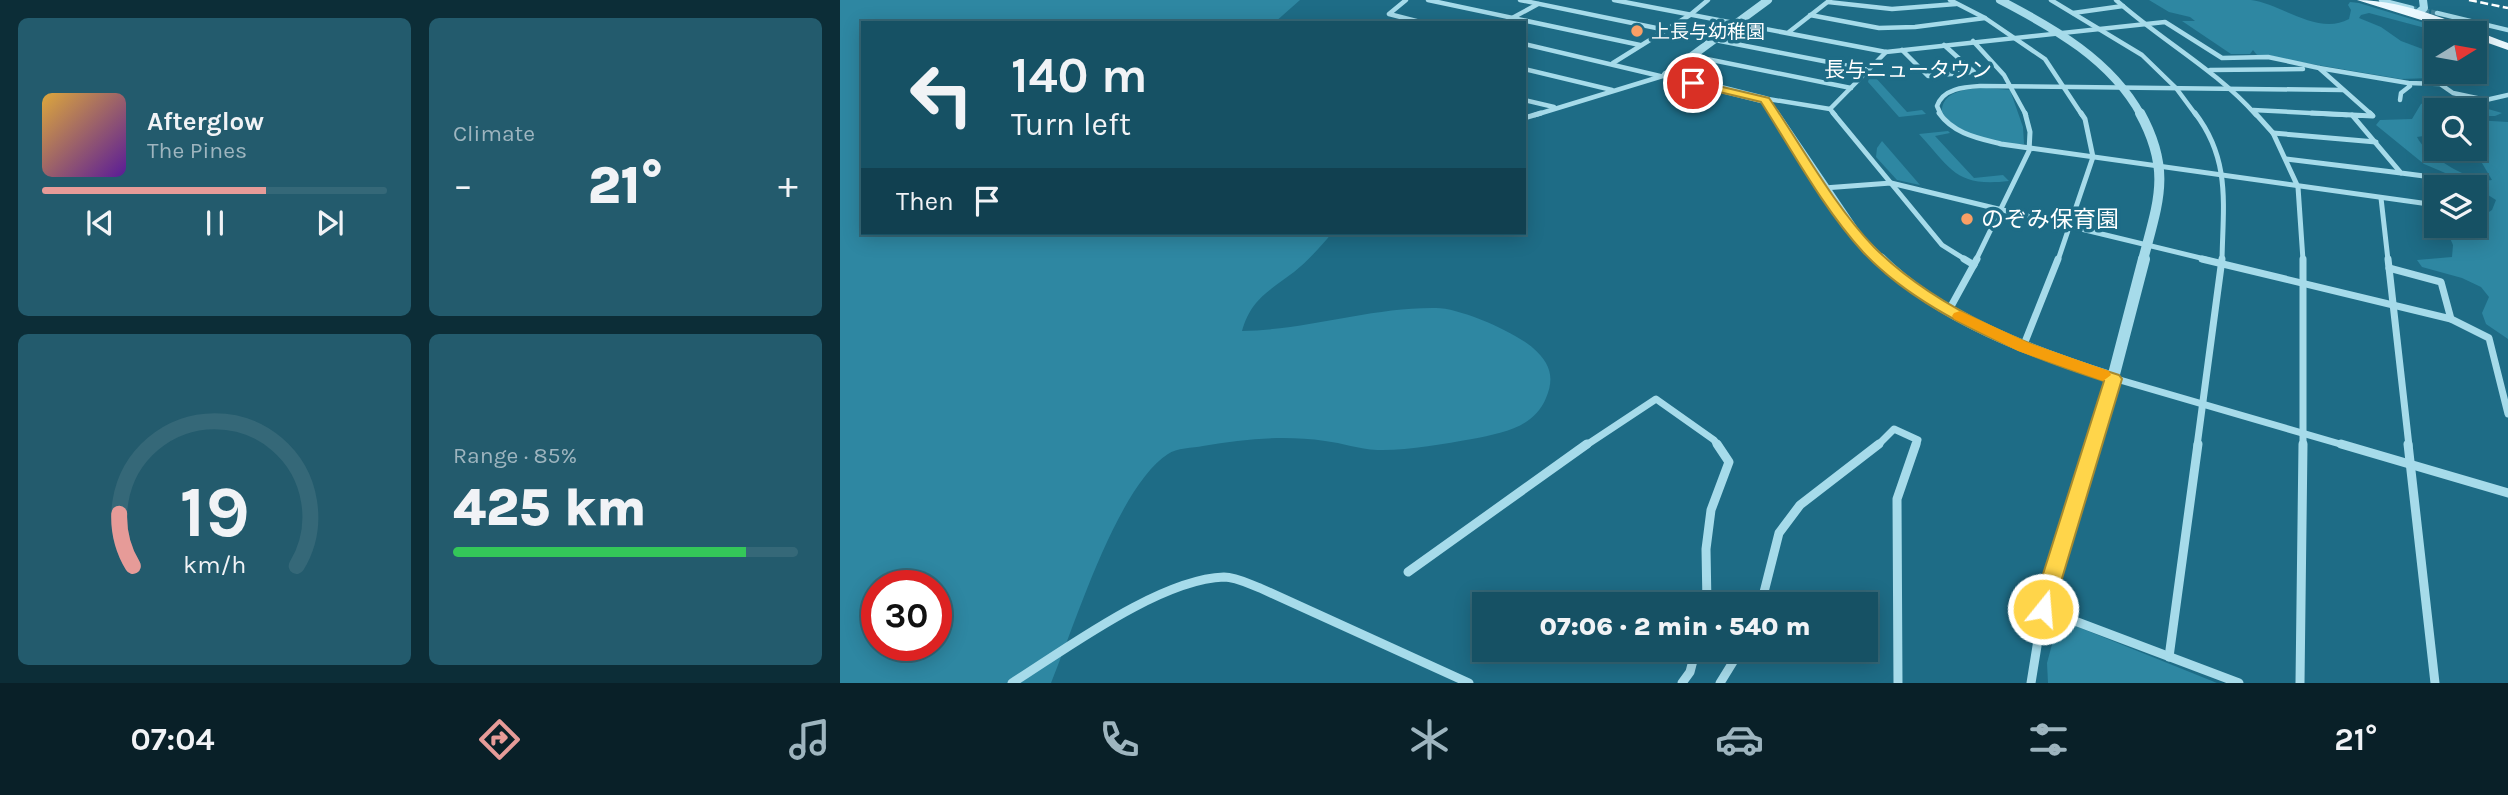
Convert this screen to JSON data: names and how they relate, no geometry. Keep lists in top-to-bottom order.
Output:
{
  "districts": ["長与ニュータウン"],
  "places": ["上長与幼稚園", "のぞみ保育園"],
  "north": "right",
  "page": {
    "tile": [
      "Climate",
      ["Range · 85%", "425 km"]
    ],
    "turn": ["140 m", "Turn left"],
    "song": ["Afterglow", "The Pines"],
    "heat": ["−", "21°", "+"],
    "then": "Then",
    "limit": "30",
    "trip": "07:06 · 2 min · 540 m",
    "tabs": ["07:04", "21°"],
    "gauge": ["19", "km/h"]
  }
}
